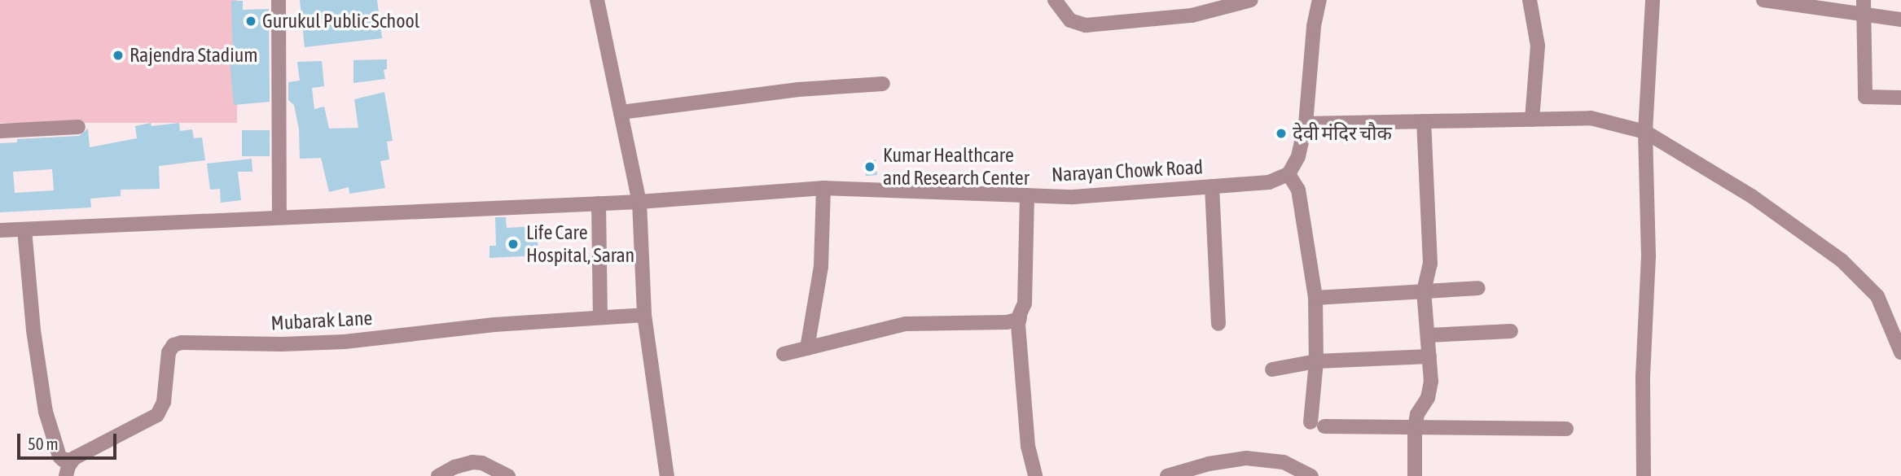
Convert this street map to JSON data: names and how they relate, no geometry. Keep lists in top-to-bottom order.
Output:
{
  "streets": {
    "street": ["Narayan Chowk Road", "Mubarak Lane"]
  },
  "places": [
    "Gurukul Public School",
    "Rajendra Stadium",
    "देवी मंदिर चौक",
    "Kumar Healthcare and Research Center",
    "Life Care Hospital, Saran"
  ],
  "scale_bar": "50 m"
}
